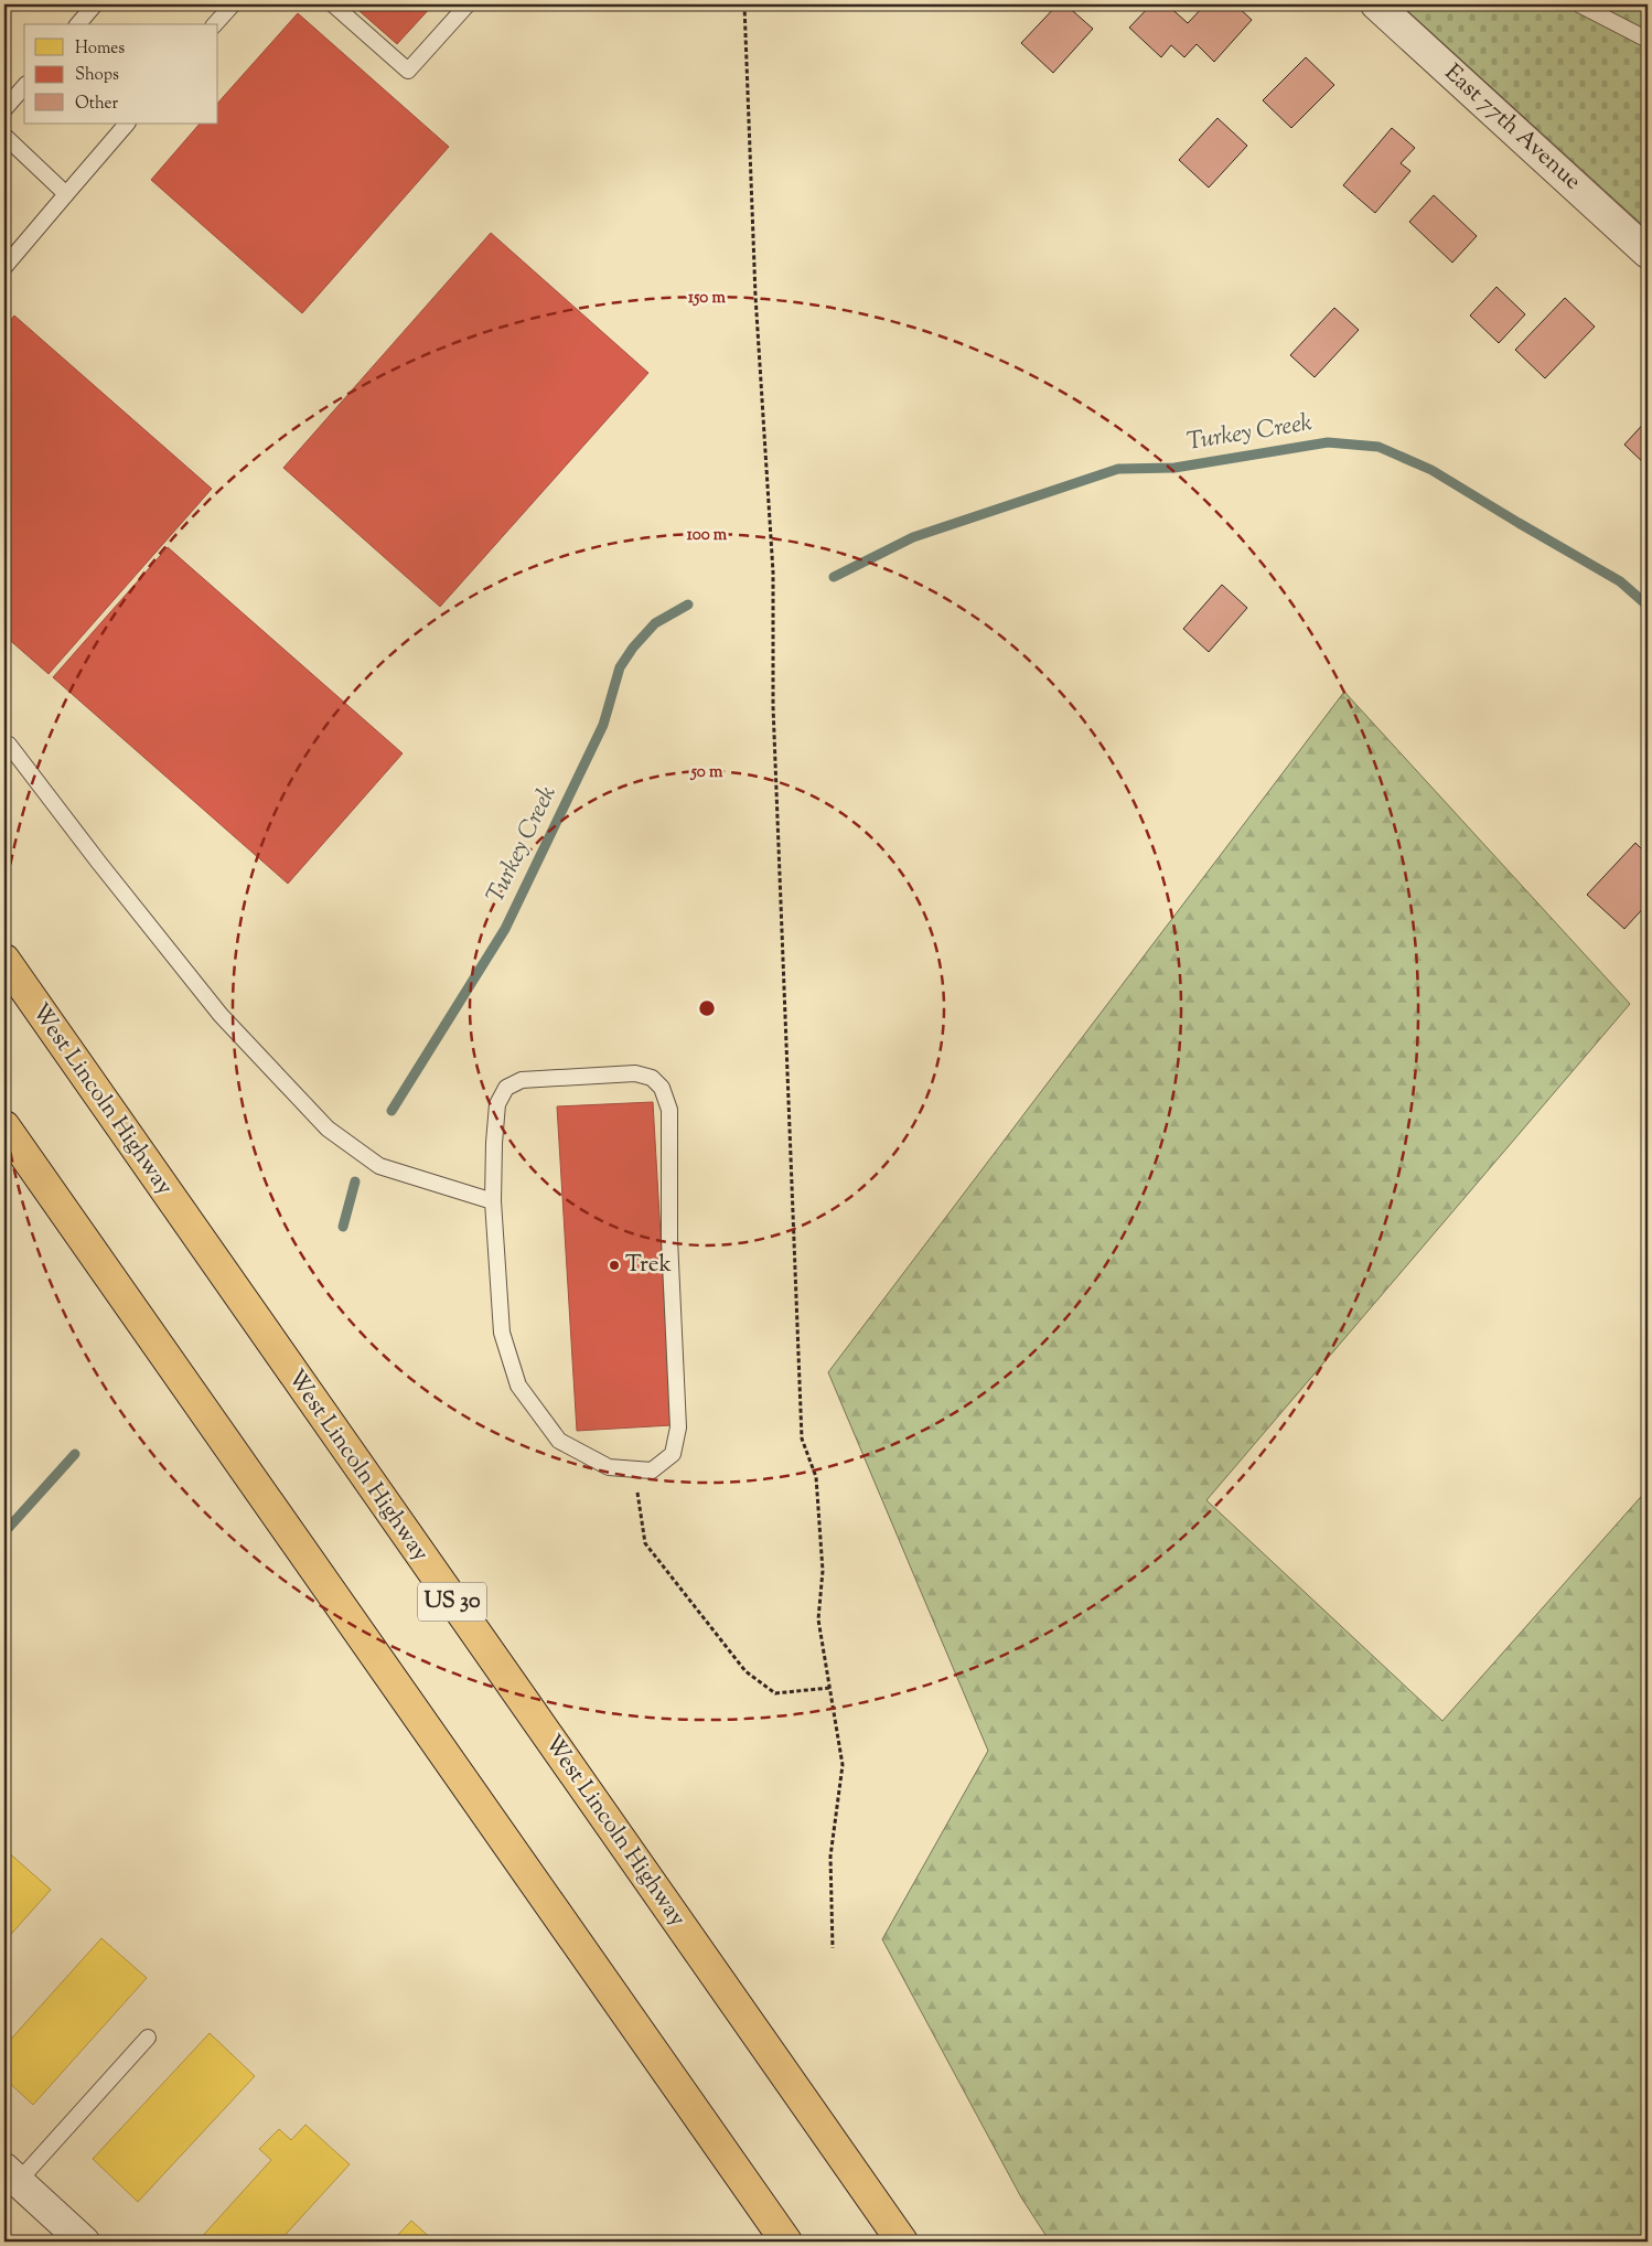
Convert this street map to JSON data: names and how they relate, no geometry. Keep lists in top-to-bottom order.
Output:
{
  "streets": {
    "main road": ["West Lincoln Highway", "US 30"],
    "street": ["East 77th Avenue"]
  },
  "water": ["Turkey Creek"],
  "places": ["Trek"],
  "legend": ["Homes", "Shops", "Other"],
  "rings": ["150 m", "100 m", "50 m"]
}
